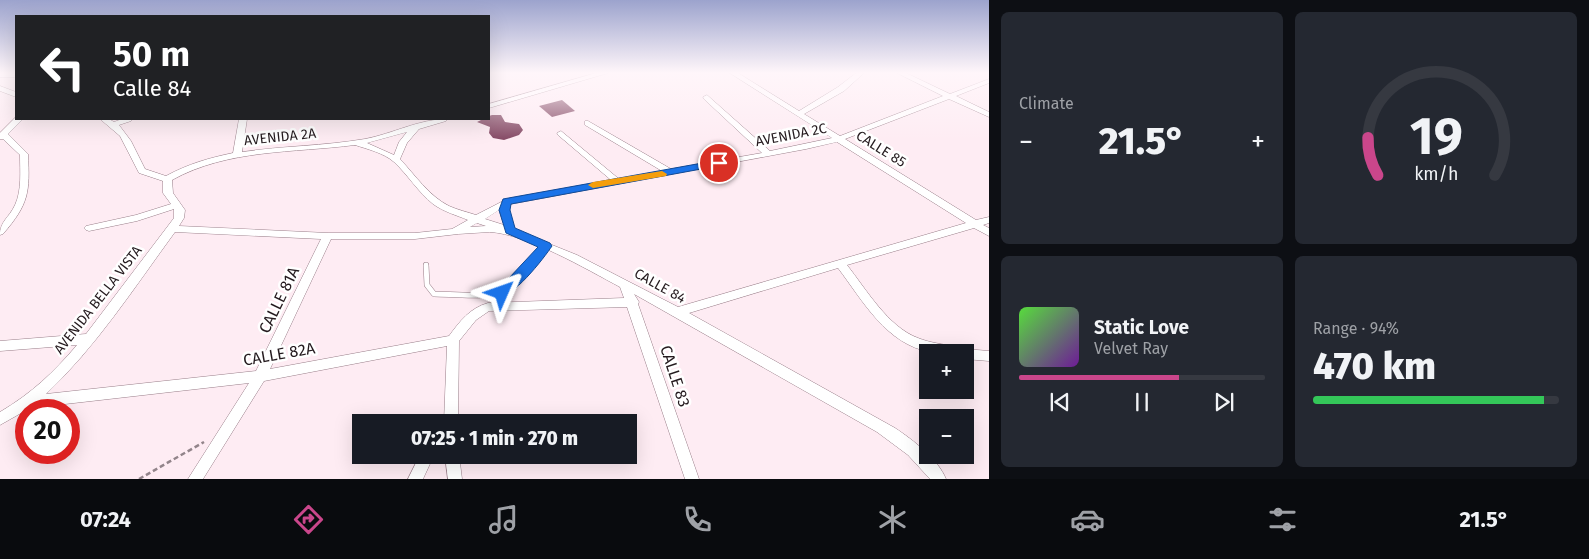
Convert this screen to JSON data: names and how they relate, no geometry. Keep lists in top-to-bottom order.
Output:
{
  "streets": {
    "street": [
      "AVENIDA 2C",
      "AVENIDA 2A",
      "CALLE 85",
      "CALLE 84",
      "AVENIDA BELLA VISTA",
      "CALLE 81A",
      "CALLE 82A",
      "CALLE 83"
    ]
  },
  "crossings": [
    ["AVENIDA 2C", "CALLE 85"],
    ["AVENIDA 2C", "CALLE 84"],
    ["AVENIDA 2A", "CALLE 84"],
    ["CALLE 84", "CALLE 83"],
    ["CALLE 81A", "CALLE 82A"]
  ],
  "page": {
    "tile": [
      "Climate",
      ["Range · 94%", "470 km"]
    ],
    "turn": ["50 m", "Calle 84"],
    "heat": ["−", "21.5°", "+"],
    "song": ["Static Love", "Velvet Ray"],
    "map_buttons": ["+", "−"],
    "limit": "20",
    "trip": "07:25 · 1 min · 270 m",
    "tabs": ["07:24", "21.5°"],
    "gauge": ["19", "km/h"]
  }
}
